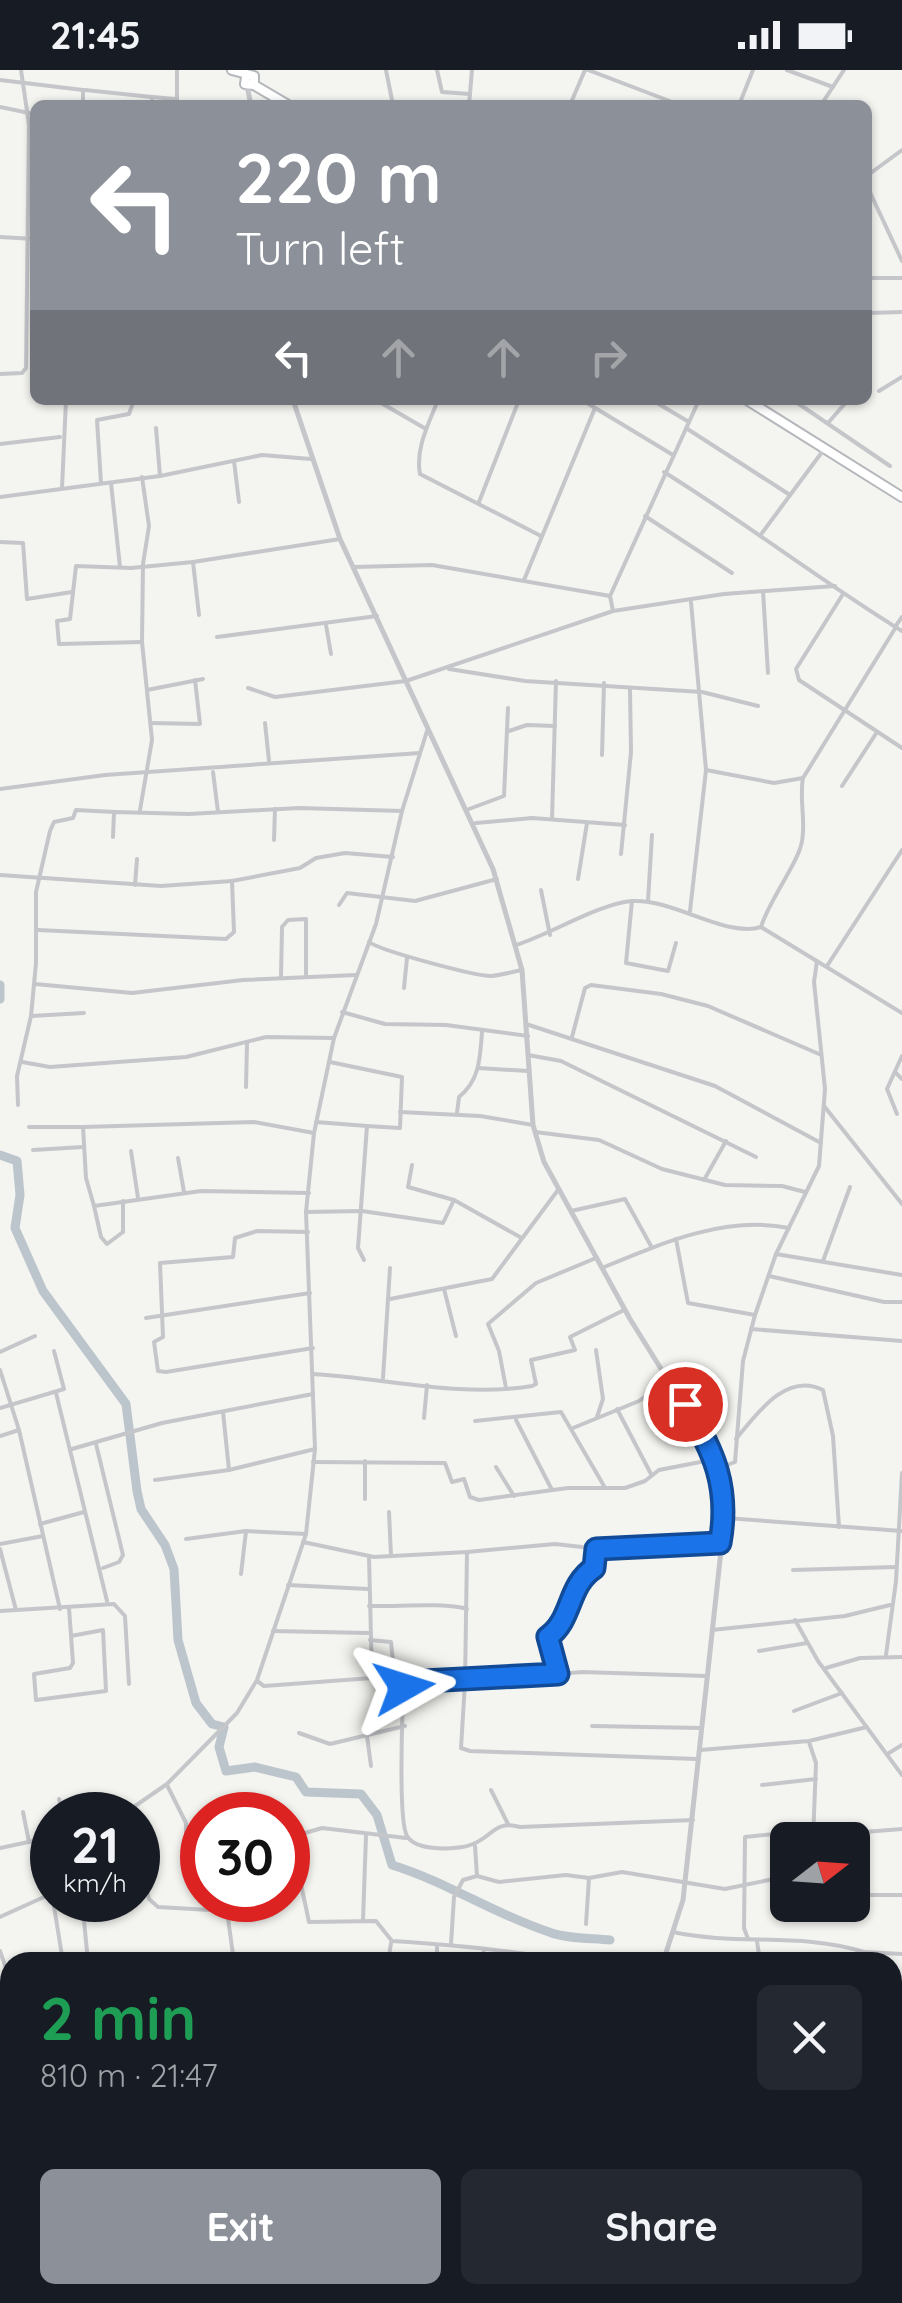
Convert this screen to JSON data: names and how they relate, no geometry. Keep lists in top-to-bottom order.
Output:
{
  "north": "right",
  "page": {
    "status": "21:45",
    "turn": ["220 m", "Turn left"],
    "speed": "21 km/h",
    "limit": "30",
    "heading": ["2 min", "810 m · 21:47"],
    "buttons": ["Exit", "Share"]
  }
}
